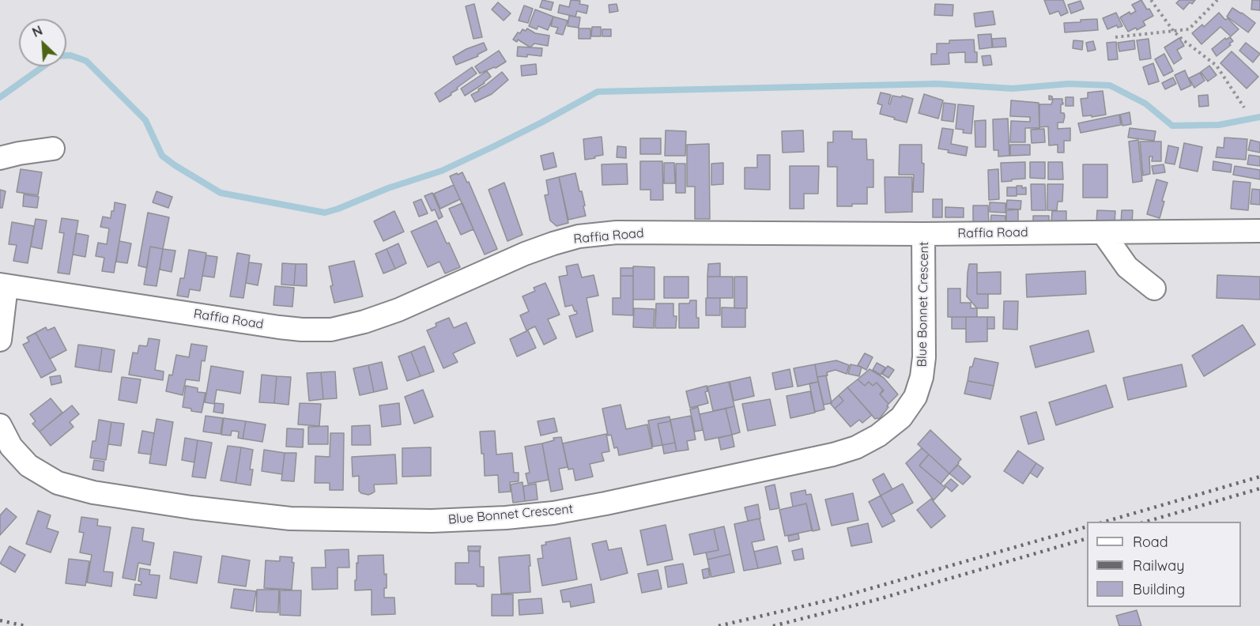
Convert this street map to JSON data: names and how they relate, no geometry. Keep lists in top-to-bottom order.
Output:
{
  "streets": {
    "street": ["Raffia Road", "Blue Bonnet Crescent"]
  },
  "crossings": [
    ["Raffia Road", "Blue Bonnet Crescent"]
  ],
  "legend": ["Road", "Railway", "Building"],
  "north": "top left"
}
